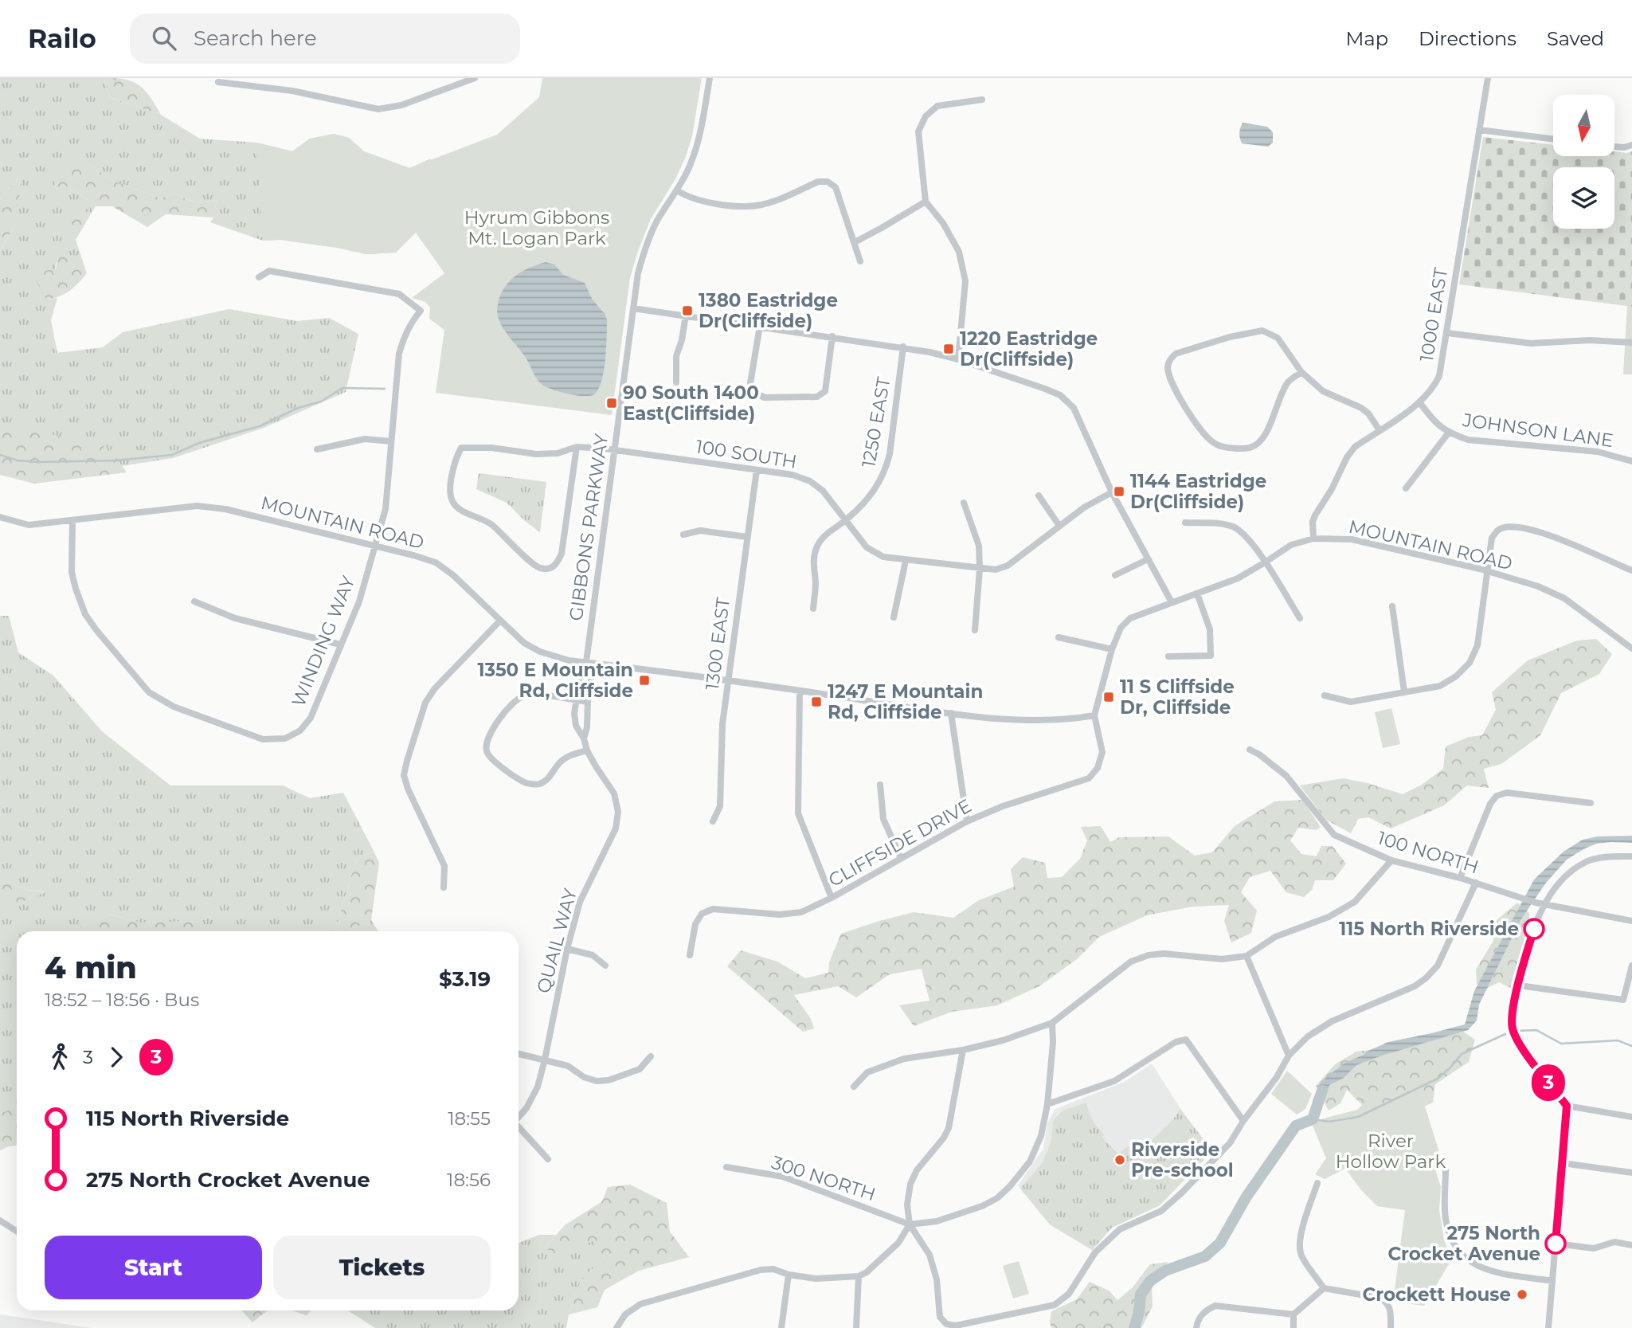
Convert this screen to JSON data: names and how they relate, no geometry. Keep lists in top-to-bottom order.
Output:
{
  "streets": {
    "street": [
      "1000 EAST",
      "1250 EAST",
      "JOHNSON LANE",
      "100 SOUTH",
      "MOUNTAIN ROAD",
      "GIBBONS PARKWAY",
      "WINDING WAY",
      "1300 EAST",
      "CLIFFSIDE DRIVE",
      "100 NORTH",
      "QUAIL WAY",
      "300 NORTH"
    ]
  },
  "crossings": [
    ["1000 EAST", "JOHNSON LANE"],
    ["1000 EAST", "MOUNTAIN ROAD"],
    ["1250 EAST", "100 SOUTH"],
    ["100 SOUTH", "GIBBONS PARKWAY"],
    ["100 SOUTH", "1300 EAST"],
    ["MOUNTAIN ROAD", "GIBBONS PARKWAY"],
    ["MOUNTAIN ROAD", "WINDING WAY"],
    ["MOUNTAIN ROAD", "1300 EAST"],
    ["MOUNTAIN ROAD", "CLIFFSIDE DRIVE"],
    ["MOUNTAIN ROAD", "QUAIL WAY"],
    ["GIBBONS PARKWAY", "QUAIL WAY"]
  ],
  "parks": ["Hyrum Gibbons Mt. Logan Park", "River Hollow Park"],
  "places": {
    "transit": [
      "1380 Eastridge Dr(Cliffside)",
      "1220 Eastridge Dr(Cliffside)",
      "90 South 1400 East(Cliffside)",
      "1144 Eastridge Dr(Cliffside)",
      "1350 E Mountain Rd, Cliffside",
      "11 S Cliffside Dr, Cliffside",
      "1247 E Mountain Rd, Cliffside"
    ],
    "other": [
      "115 North Riverside",
      "Riverside Pre-school",
      "275 North Crocket Avenue",
      "Crockett House"
    ]
  },
  "lines": ["bus line 3"],
  "north": "bottom",
  "page": {
    "header": "Railo",
    "search": "Search here",
    "nav": ["Map", "Directions", "Saved"],
    "on_map": "3",
    "heading": ["4 min", "18:52 – 18:56 · Bus", "$3.19"],
    "legs": ["3", "3"],
    "list": [
      {
        "name": "115 North Riverside",
        "value": "18:55"
      },
      {
        "name": "275 North Crocket Avenue",
        "value": "18:56"
      }
    ],
    "buttons": ["Start", "Tickets"]
  }
}
